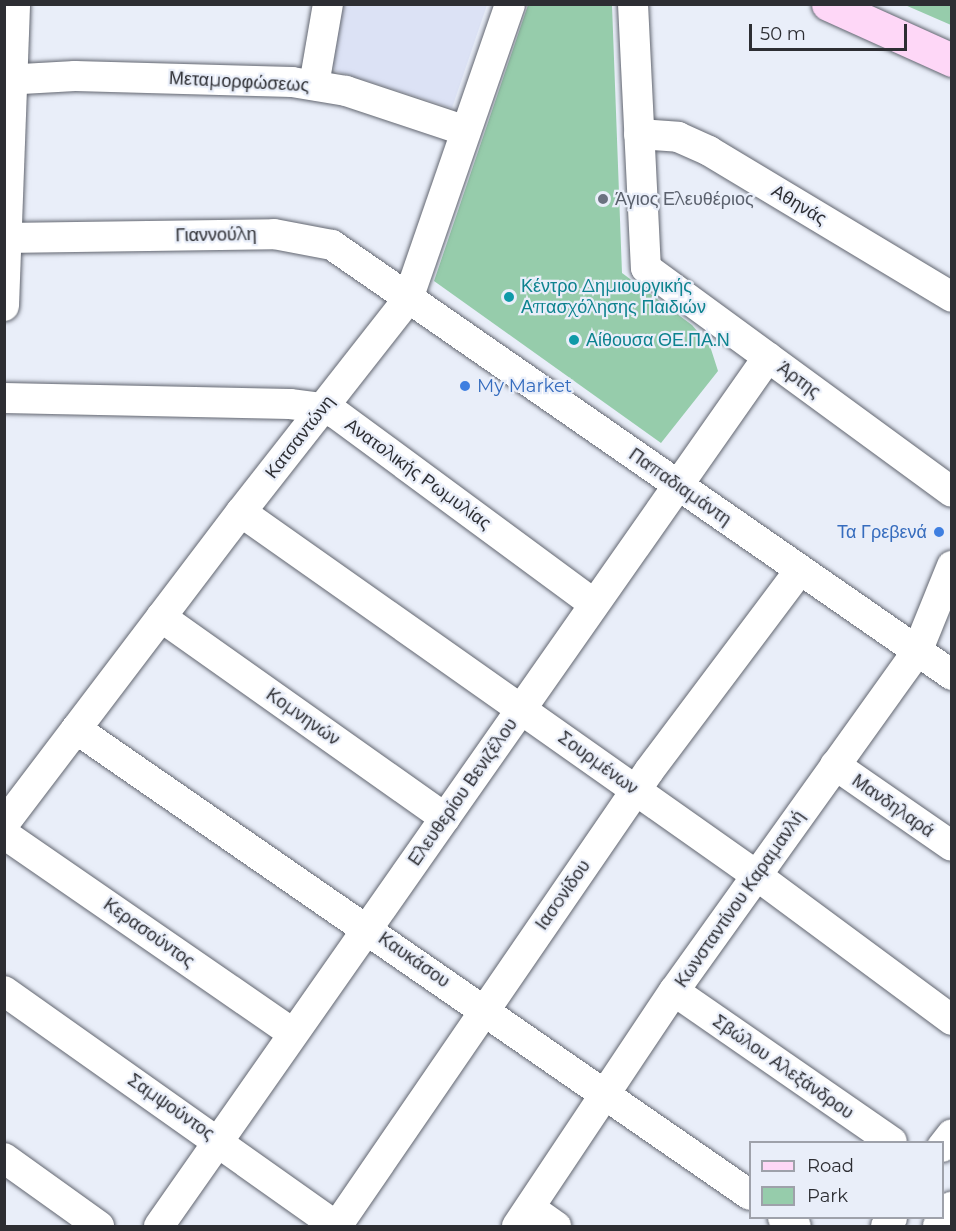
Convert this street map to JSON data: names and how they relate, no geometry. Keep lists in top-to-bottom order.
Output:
{
  "streets": {
    "street": [
      "Μεταμορφώσεως",
      "Αθηνάς",
      "Γιαννούλη",
      "Άρτης",
      "Κατσαντώνη",
      "Ανατολικής Ρωμυλίας",
      "Παπαδιαμάντη",
      "Κομνηνών",
      "Σουρμένων",
      "Ελευθερίου Βενιζέλου",
      "Μανδηλαρά",
      "Ιασoνίδου",
      "Κωνσταντίνου Καραμανλή",
      "Κερασούντος",
      "Καυκάσου",
      "Σβώλου Αλεξάνδρου",
      "Σαμψούντος"
    ]
  },
  "crossings": [
    ["Μεταμορφώσεως", "Κατσαντώνη"],
    ["Αθηνάς", "Άρτης"],
    ["Γιαννούλη", "Κατσαντώνη"],
    ["Γιαννούλη", "Παπαδιαμάντη"],
    ["Άρτης", "Ελευθερίου Βενιζέλου"],
    ["Κατσαντώνη", "Ανατολικής Ρωμυλίας"],
    ["Κατσαντώνη", "Παπαδιαμάντη"],
    ["Κατσαντώνη", "Κομνηνών"],
    ["Κατσαντώνη", "Σουρμένων"],
    ["Κατσαντώνη", "Καυκάσου"],
    ["Ανατολικής Ρωμυλίας", "Ελευθερίου Βενιζέλου"],
    ["Παπαδιαμάντη", "Ελευθερίου Βενιζέλου"],
    ["Παπαδιαμάντη", "Ιασoνίδου"],
    ["Παπαδιαμάντη", "Κωνσταντίνου Καραμανλή"],
    ["Κομνηνών", "Ελευθερίου Βενιζέλου"],
    ["Σουρμένων", "Ελευθερίου Βενιζέλου"],
    ["Σουρμένων", "Ιασoνίδου"],
    ["Σουρμένων", "Κωνσταντίνου Καραμανλή"],
    ["Ελευθερίου Βενιζέλου", "Κερασούντος"],
    ["Ελευθερίου Βενιζέλου", "Καυκάσου"],
    ["Ελευθερίου Βενιζέλου", "Σαμψούντος"],
    ["Μανδηλαρά", "Κωνσταντίνου Καραμανλή"],
    ["Ιασoνίδου", "Καυκάσου"],
    ["Ιασoνίδου", "Σαμψούντος"],
    ["Κωνσταντίνου Καραμανλή", "Καυκάσου"],
    ["Κωνσταντίνου Καραμανλή", "Σβώλου Αλεξάνδρου"]
  ],
  "places": [
    "Άγιος Ελευθέριος",
    "Κέντρο Δημιουργικής Απασχόλησης Παιδιών",
    "Αίθουσα ΘΕ.ΠΑ.Ν",
    "My Market",
    "Τα Γρεβενά"
  ],
  "legend": ["Road", "Park"],
  "scale_bar": "50 m"
}
